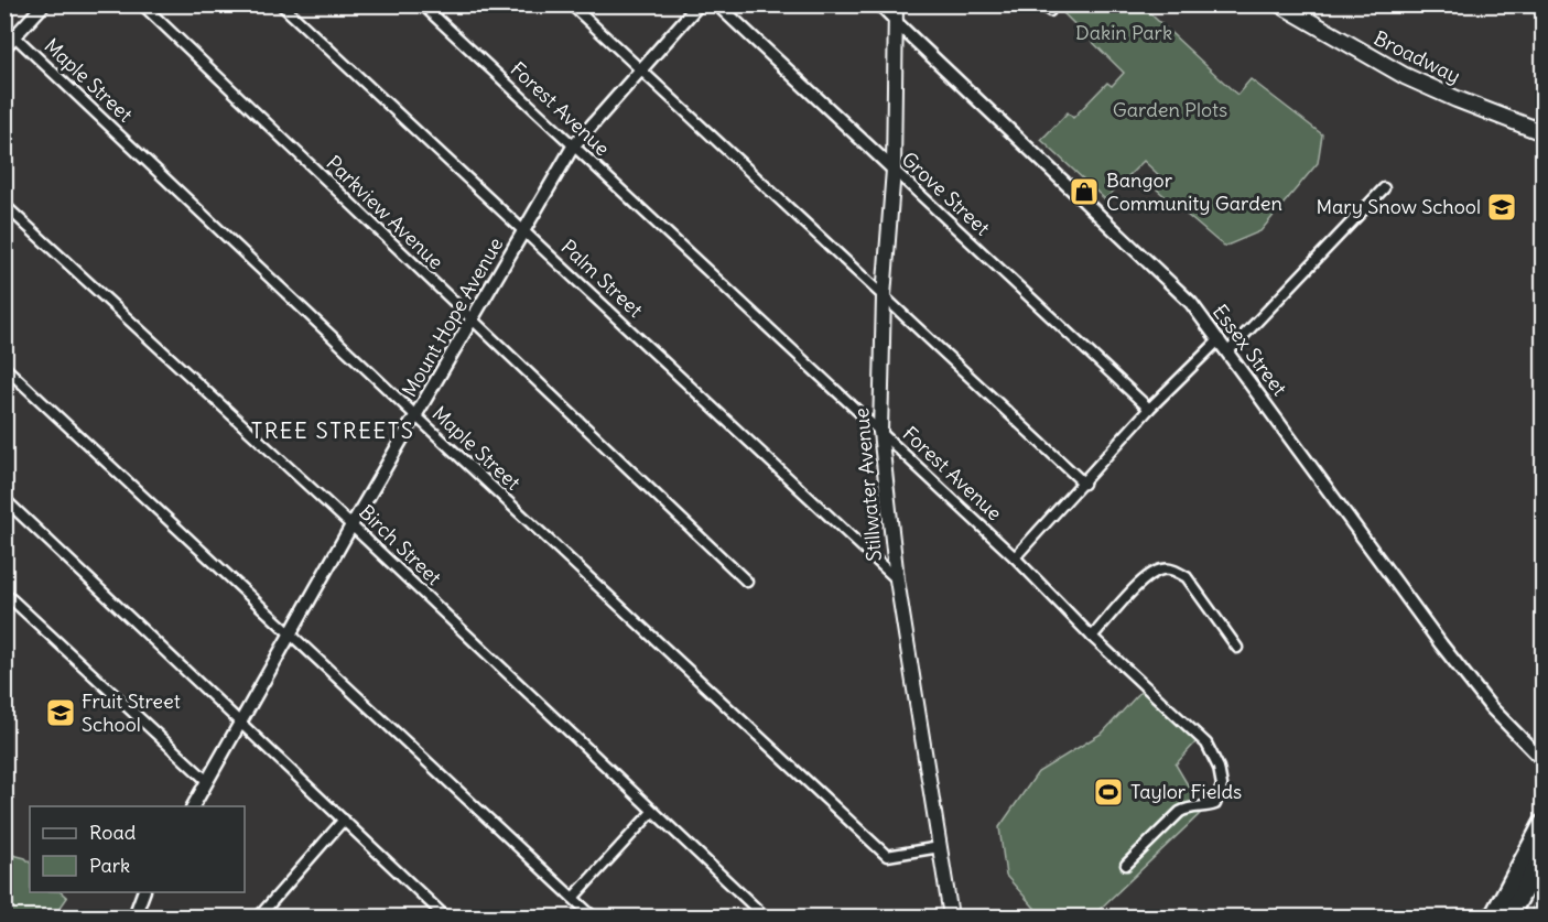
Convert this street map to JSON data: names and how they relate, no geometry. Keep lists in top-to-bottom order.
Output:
{
  "streets": {
    "main road": ["Broadway", "Stillwater Avenue"],
    "street": [
      "Maple Street",
      "Forest Avenue",
      "Grove Street",
      "Parkview Avenue",
      "Palm Street",
      "Mount Hope Avenue",
      "Essex Street",
      "Birch Street"
    ]
  },
  "crossings": [
    ["Maple Street", "Mount Hope Avenue"],
    ["Maple Street", "Stillwater Avenue"],
    ["Forest Avenue", "Mount Hope Avenue"],
    ["Forest Avenue", "Stillwater Avenue"],
    ["Grove Street", "Stillwater Avenue"],
    ["Parkview Avenue", "Mount Hope Avenue"],
    ["Palm Street", "Mount Hope Avenue"],
    ["Palm Street", "Stillwater Avenue"],
    ["Mount Hope Avenue", "Birch Street"],
    ["Essex Street", "Stillwater Avenue"]
  ],
  "districts": ["TREE STREETS"],
  "parks": ["Dakin Park", "Garden Plots"],
  "places": {
    "shop": ["Bangor Community Garden"],
    "school or university": ["Mary Snow School", "Fruit Street School"],
    "sports": ["Taylor Fields"]
  },
  "legend": ["Road", "Park"]
}
